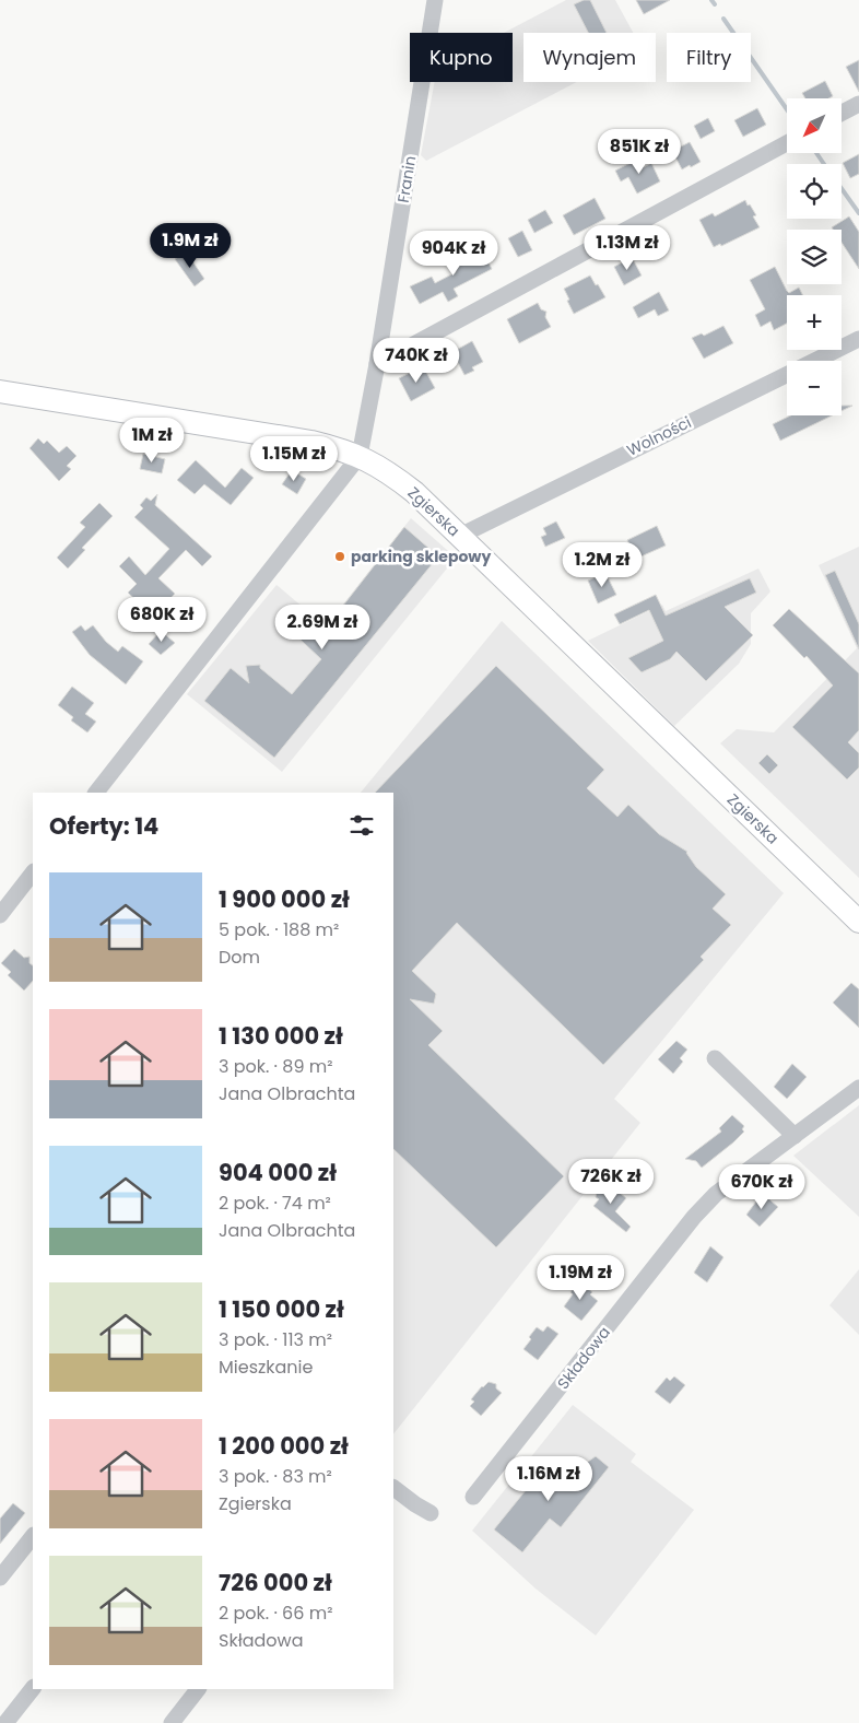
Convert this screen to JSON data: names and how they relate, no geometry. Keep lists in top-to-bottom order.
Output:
{
  "streets": {
    "main road": ["Zgierska"],
    "street": ["Franin", "Wolności", "Składowa"]
  },
  "crossings": [
    ["Franin", "Zgierska"],
    ["Wolności", "Zgierska"]
  ],
  "places": ["parking sklepowy"],
  "north": "bottom left",
  "page": {
    "chip": ["Kupno", "Wynajem", "Filtry"],
    "map_buttons": ["+", "−"],
    "price": [
      "851K zł",
      "1.9M zł",
      "1.13M zł",
      "904K zł",
      "740K zł",
      "1M zł",
      "1.15M zł",
      "1.2M zł",
      "680K zł",
      "2.69M zł",
      "726K zł",
      "670K zł",
      "1.19M zł",
      "1.16M zł"
    ],
    "heading": "Oferty: 14",
    "list": [
      {
        "name": "1 900 000 zł",
        "note": "5 pok. · 188 m² · Dom"
      },
      {
        "name": "1 130 000 zł",
        "note": "3 pok. · 89 m² · Jana Olbrachta"
      },
      {
        "name": "904 000 zł",
        "note": "2 pok. · 74 m² · Jana Olbrachta"
      },
      {
        "name": "1 150 000 zł",
        "note": "3 pok. · 113 m² · Mieszkanie"
      },
      {
        "name": "1 200 000 zł",
        "note": "3 pok. · 83 m² · Zgierska"
      },
      {
        "name": "726 000 zł",
        "note": "2 pok. · 66 m² · Składowa"
      }
    ]
  }
}
